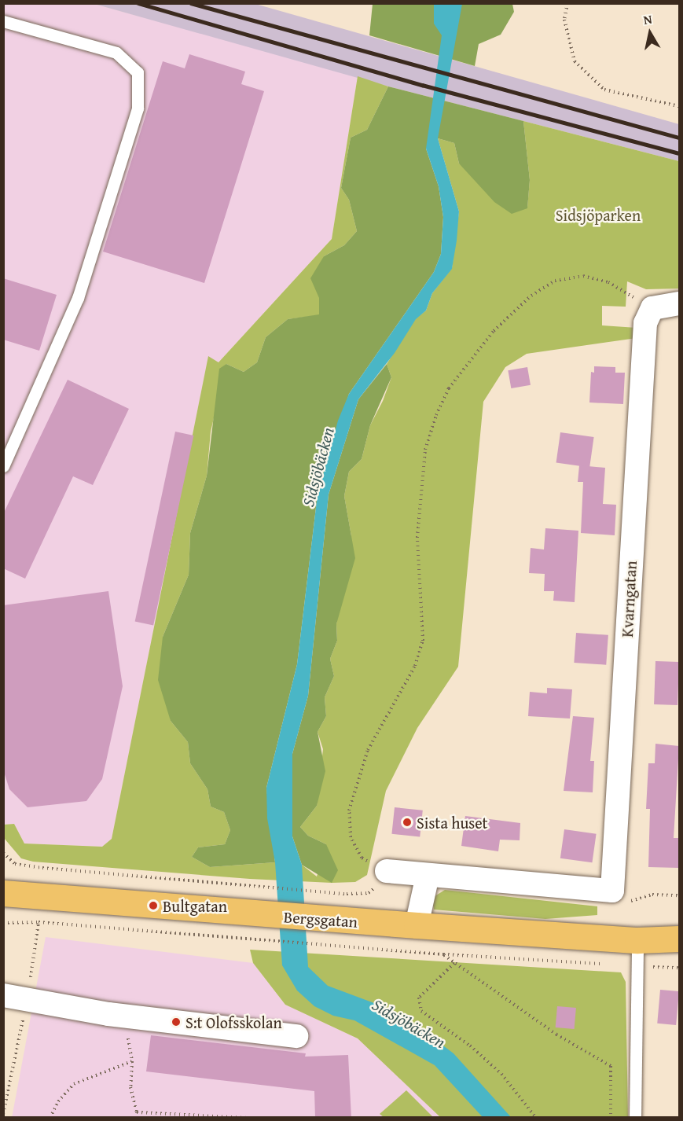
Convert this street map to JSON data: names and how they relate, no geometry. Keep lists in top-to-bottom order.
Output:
{
  "streets": {
    "highway": ["Bergsgatan"],
    "street": ["Kvarngatan"]
  },
  "water": ["Sidsjöbäcken"],
  "parks": ["Sidsjöparken"],
  "places": ["Sista huset", "Bultgatan", "S:t Olofsskolan"],
  "north": "top"
}
